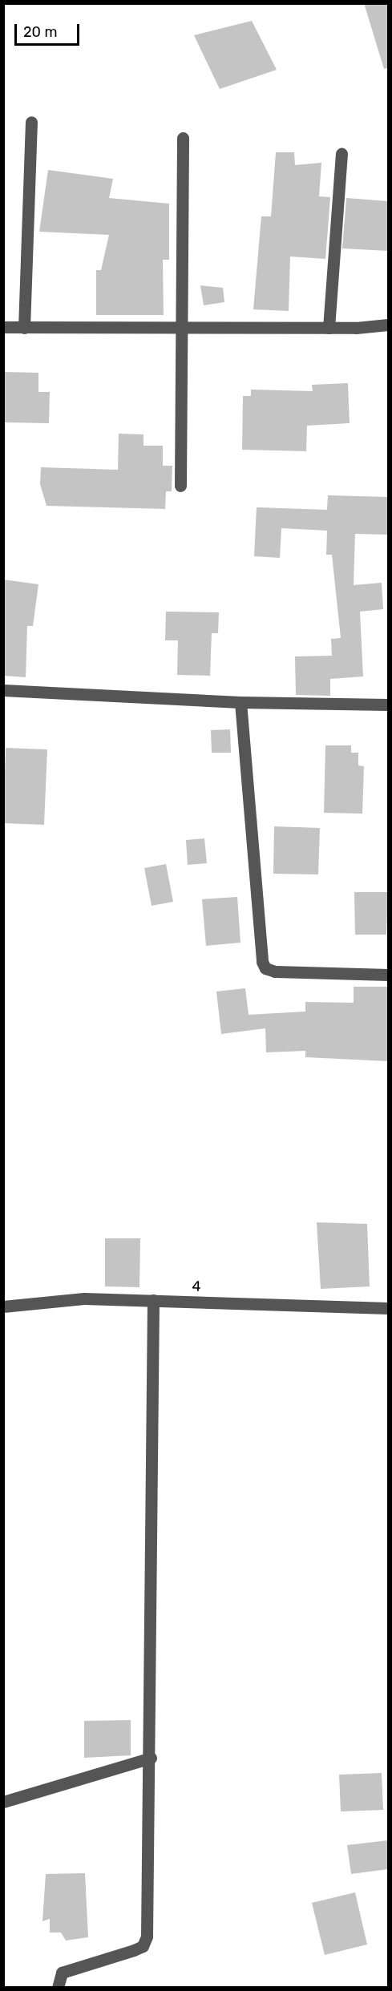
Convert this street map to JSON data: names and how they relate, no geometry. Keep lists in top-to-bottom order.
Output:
{
  "streets": {
    "street": ["4"]
  },
  "scale_bar": "20 m"
}
